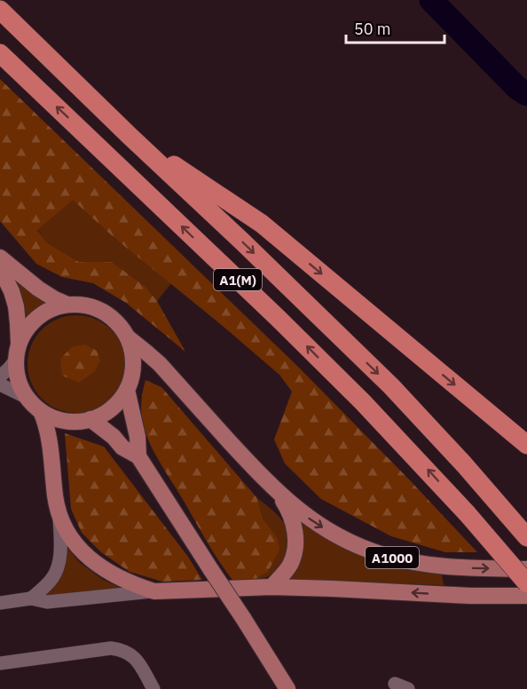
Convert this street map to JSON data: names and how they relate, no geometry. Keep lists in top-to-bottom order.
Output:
{
  "streets": {
    "highway": ["A1(M)"],
    "main road": ["A1000"]
  },
  "scale_bar": "50 m"
}
